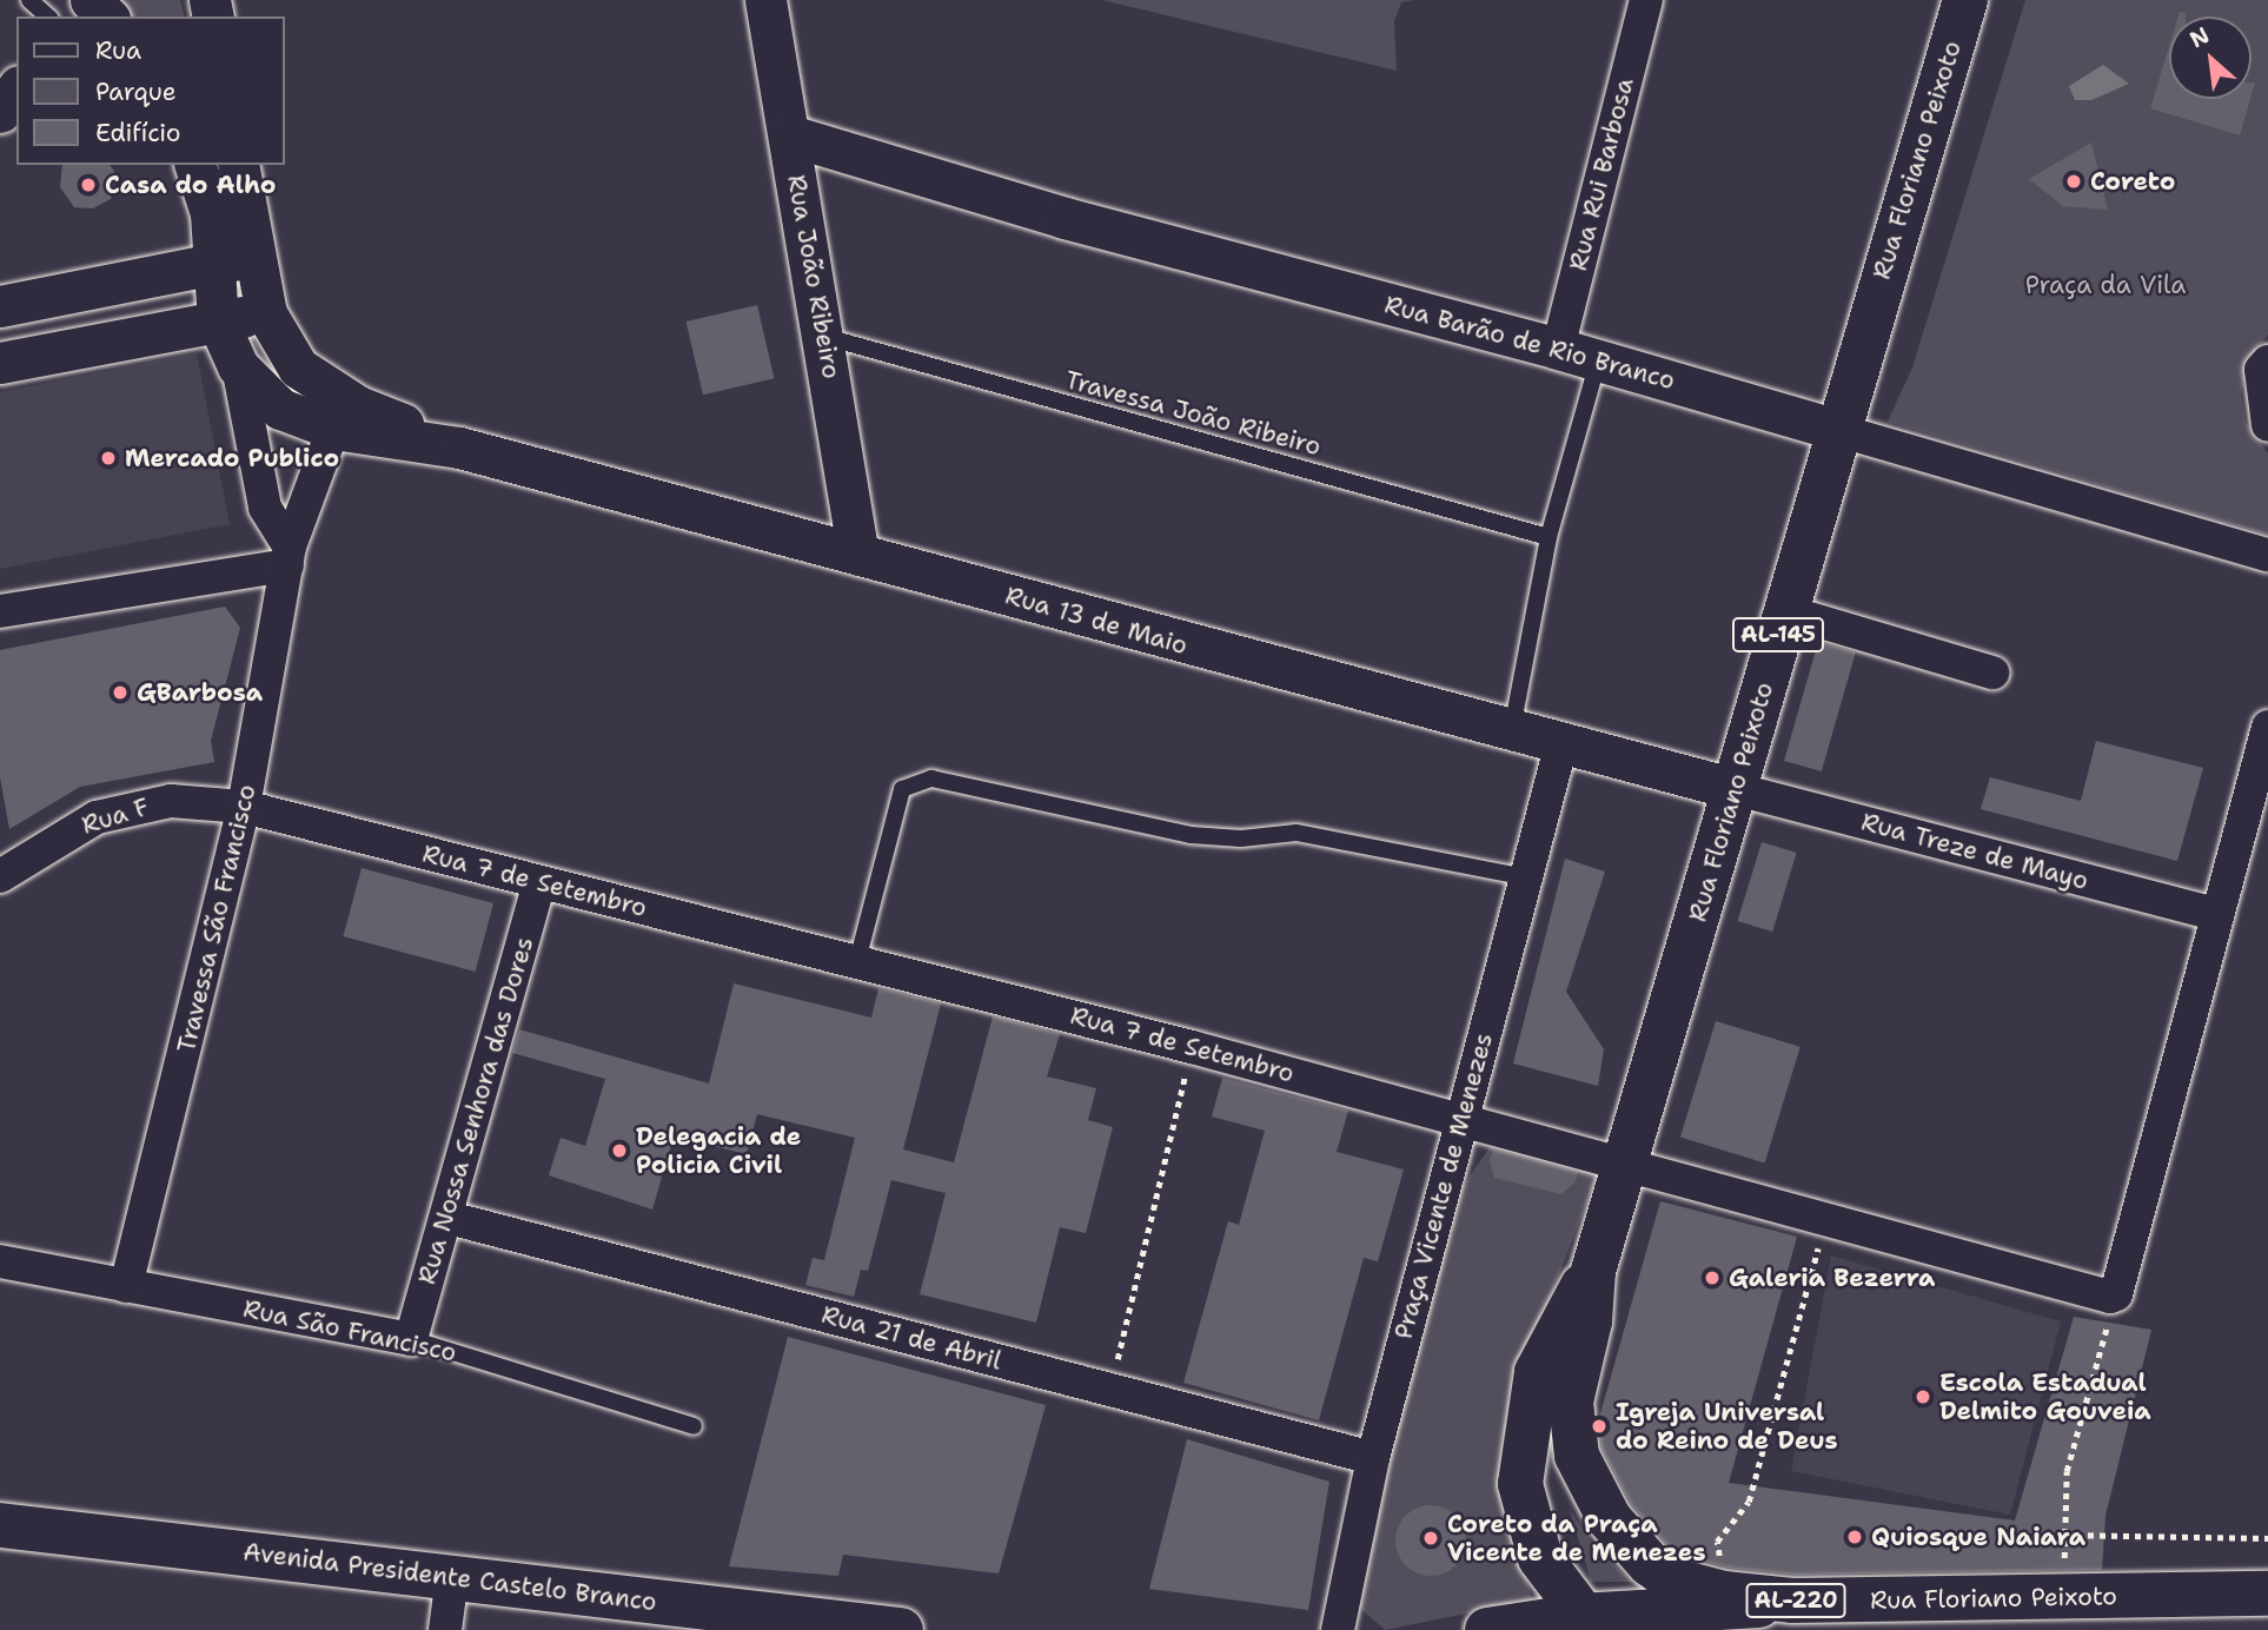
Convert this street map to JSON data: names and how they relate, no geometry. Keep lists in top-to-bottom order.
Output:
{
  "streets": {
    "main road": [
      "Rua Floriano Peixoto",
      "AL-145",
      "Avenida Presidente Castelo Branco",
      "AL-220"
    ],
    "street": [
      "Rua Rui Barbosa",
      "Rua João Ribeiro",
      "Rua Barão de Rio Branco",
      "Rua 13 de Maio",
      "Rua F",
      "Rua Treze de Mayo",
      "Rua 7 de Setembro",
      "Travessa São Francisco",
      "Rua Nossa Senhora das Dores",
      "Praça Vicente de Menezes",
      "Rua São Francisco",
      "Rua 21 de Abril"
    ],
    "lane": ["Travessa João Ribeiro"]
  },
  "crossings": [
    ["Rua Floriano Peixoto", "Rua Barão de Rio Branco"],
    ["Rua Floriano Peixoto", "Rua 13 de Maio"],
    ["Rua Floriano Peixoto", "Rua Treze de Mayo"],
    ["Rua Floriano Peixoto", "Rua 7 de Setembro"],
    ["Rua Rui Barbosa", "Rua Barão de Rio Branco"],
    ["Rua João Ribeiro", "Rua Barão de Rio Branco"],
    ["Rua João Ribeiro", "Travessa João Ribeiro"],
    ["Rua João Ribeiro", "Rua 13 de Maio"],
    ["Rua 13 de Maio", "Rua Treze de Mayo"],
    ["Rua 13 de Maio", "Praça Vicente de Menezes"],
    ["Rua F", "Rua 7 de Setembro"],
    ["Rua F", "Travessa São Francisco"],
    ["Rua 7 de Setembro", "Travessa São Francisco"],
    ["Rua 7 de Setembro", "Rua Nossa Senhora das Dores"],
    ["Rua 7 de Setembro", "Praça Vicente de Menezes"],
    ["Travessa São Francisco", "Rua São Francisco"],
    ["Rua Nossa Senhora das Dores", "Rua São Francisco"],
    ["Rua Nossa Senhora das Dores", "Rua 21 de Abril"],
    ["Praça Vicente de Menezes", "Rua 21 de Abril"]
  ],
  "parks": ["Praça da Vila"],
  "places": [
    "Coreto",
    "Casa do Alho",
    "Mercado Publico",
    "GBarbosa",
    "Delegacia de Policia Civil",
    "Galeria Bezerra",
    "Escola Estadual Delmito Gouveia",
    "Igreja Universal do Reino de Deus",
    "Quiosque Naiara",
    "Coreto da Praça Vicente de Menezes"
  ],
  "legend": ["Rua", "Parque", "Edifício"],
  "north": "top left"
}
